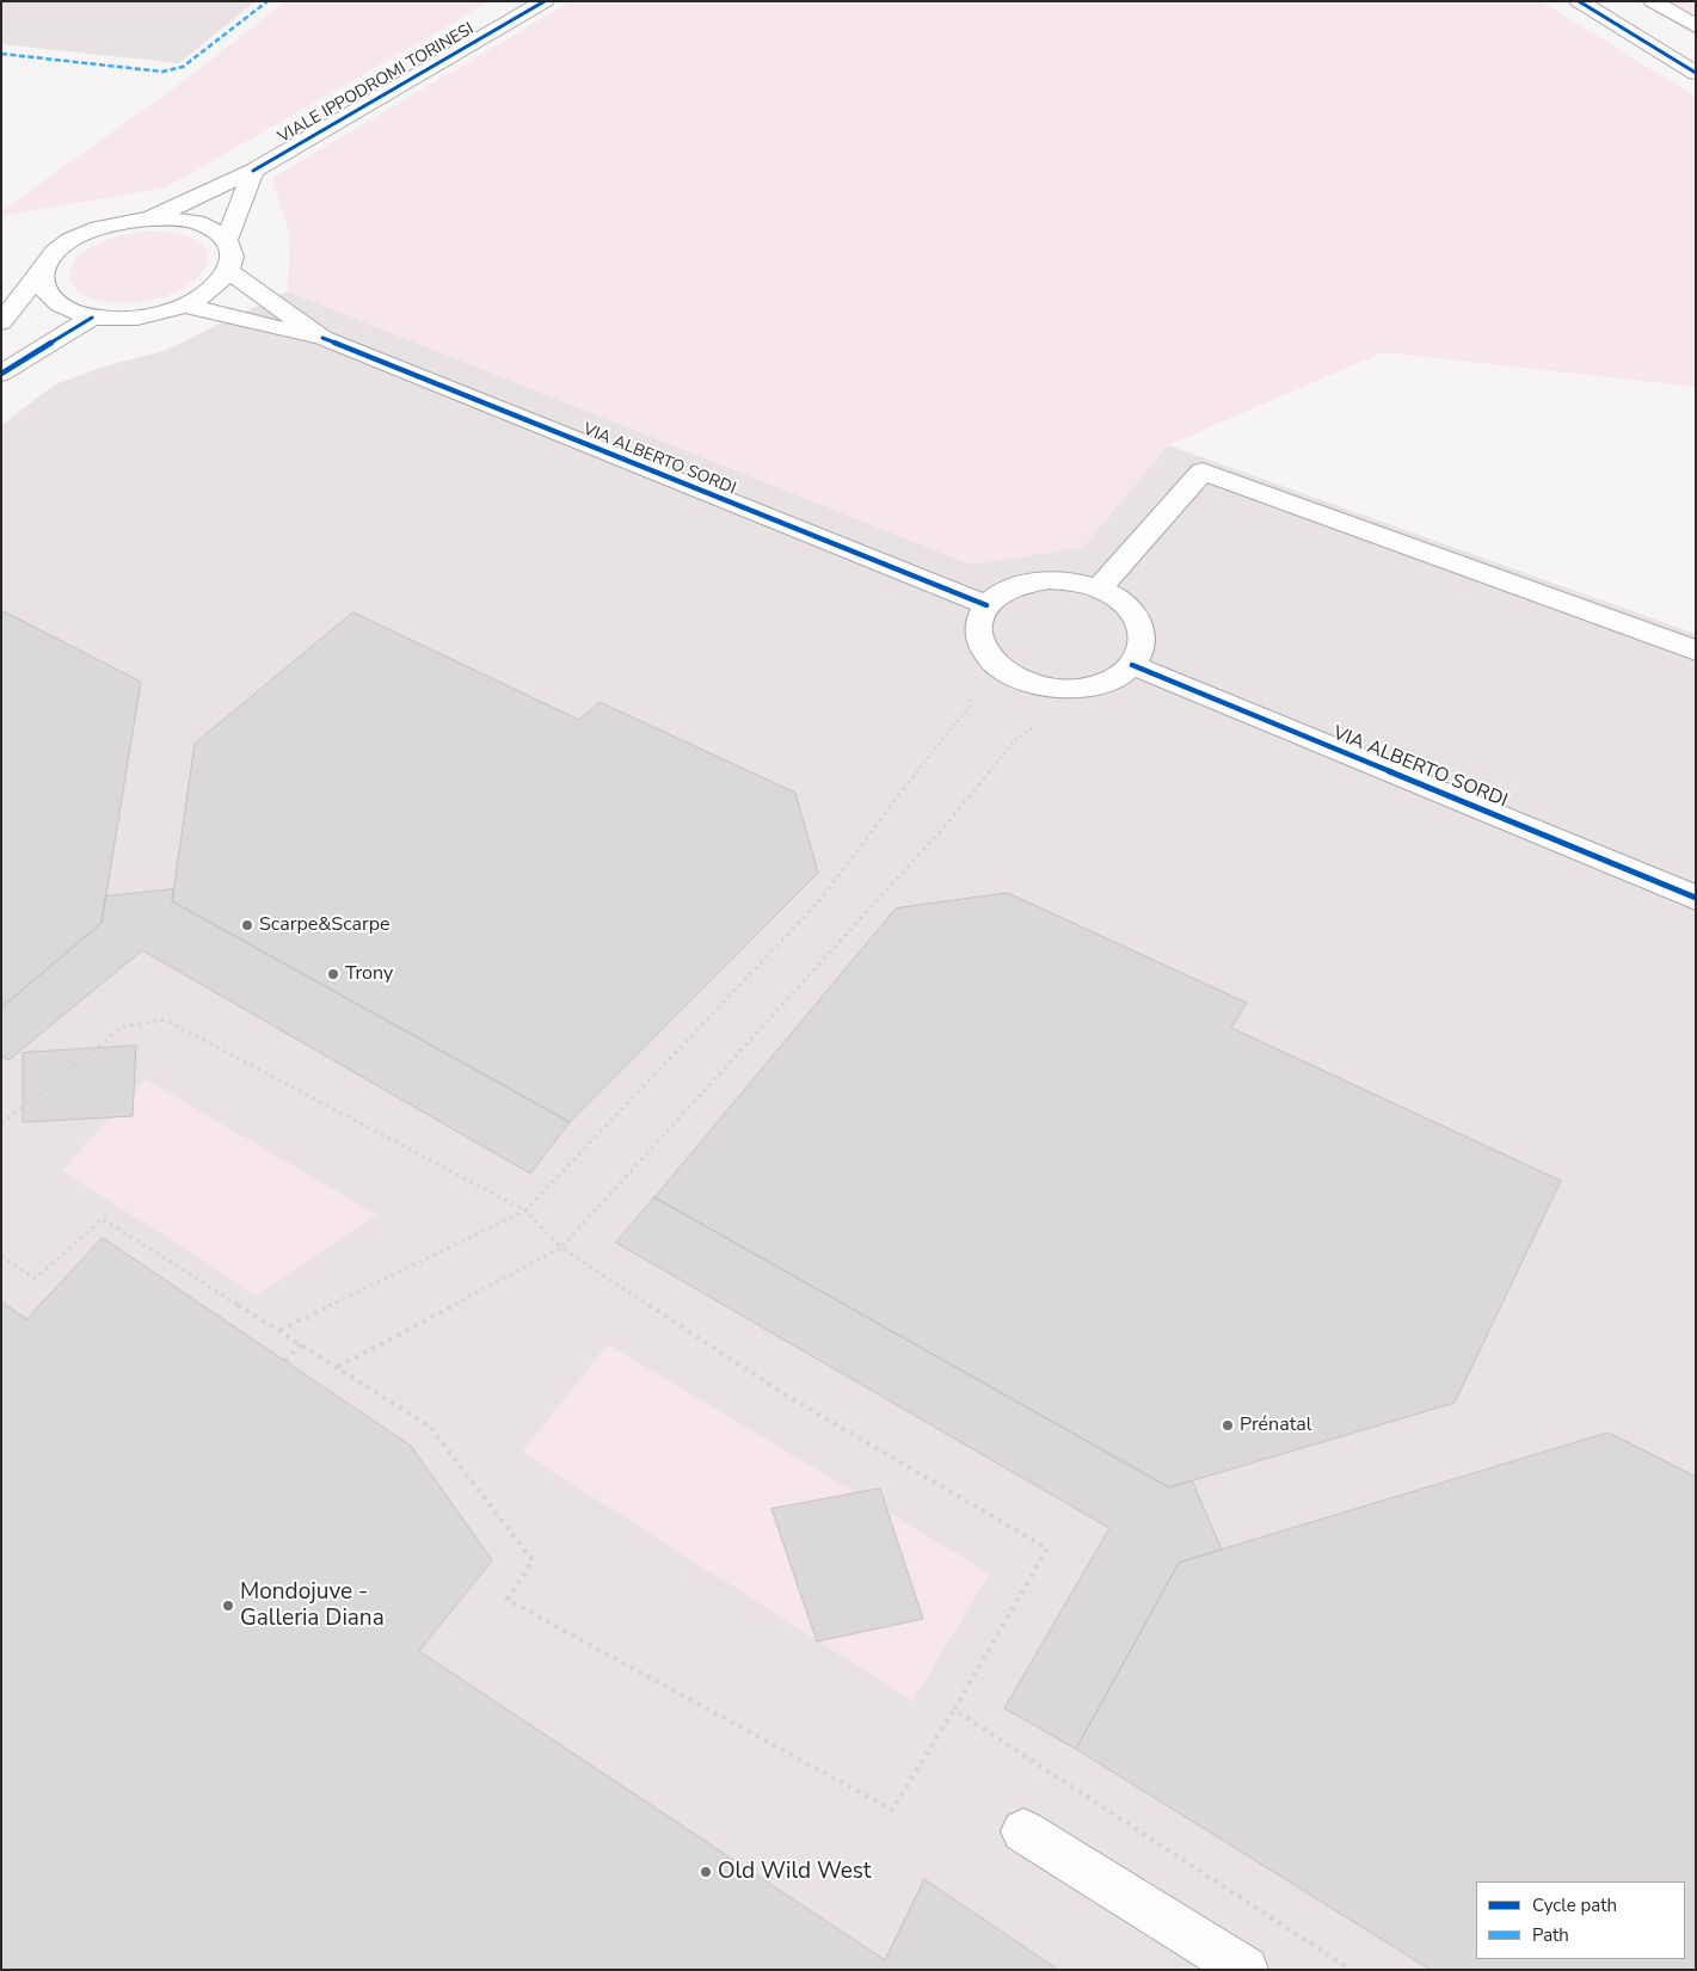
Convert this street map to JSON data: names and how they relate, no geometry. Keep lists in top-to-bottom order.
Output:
{
  "streets": {
    "street": ["VIALE IPPODROMI TORINESI", "VIA ALBERTO SORDI"]
  },
  "places": [
    "Scarpe&Scarpe",
    "Trony",
    "Prénatal",
    "Mondojuve - Galleria Diana",
    "Old Wild West"
  ],
  "legend": ["Cycle path", "Path"]
}
